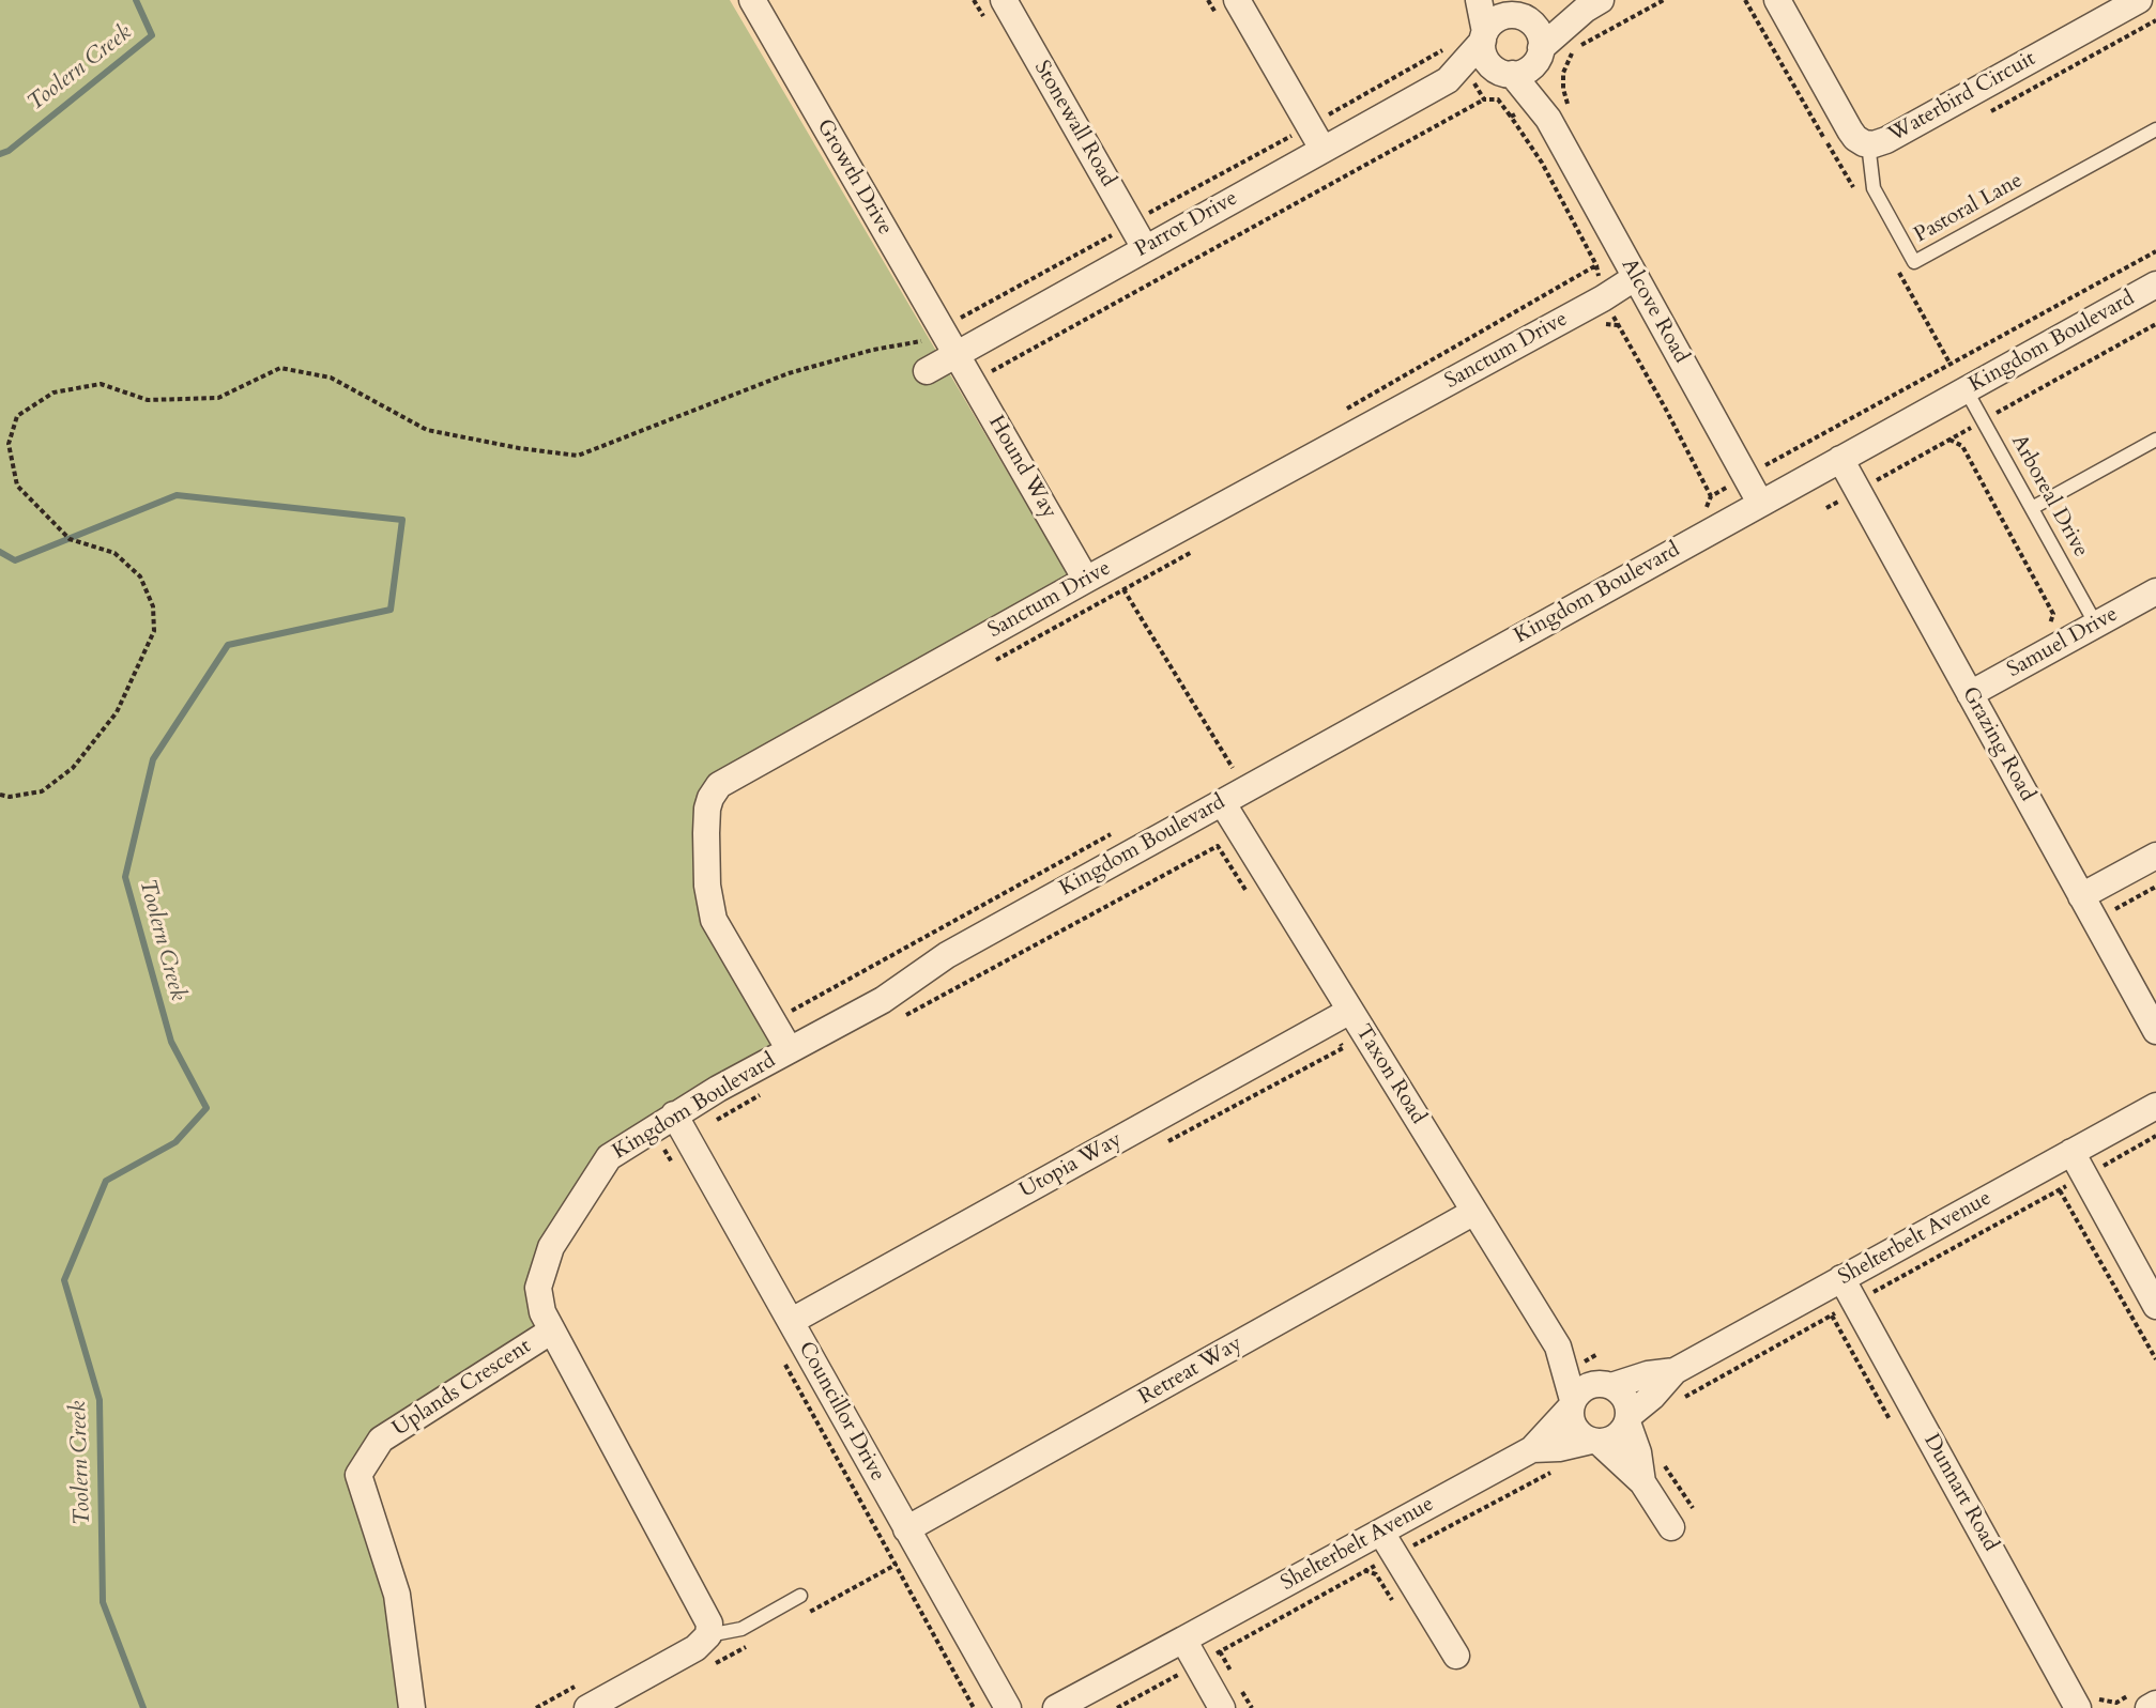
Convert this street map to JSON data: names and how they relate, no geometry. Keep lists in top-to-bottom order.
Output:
{
  "streets": {
    "street": [
      "Waterbird Circuit",
      "Stonewall Road",
      "Growth Drive",
      "Parrot Drive",
      "Alcove Road",
      "Kingdom Boulevard",
      "Sanctum Drive",
      "Hound Way",
      "Samuel Drive",
      "Grazing Road",
      "Taxon Road",
      "Utopia Way",
      "Shelterbelt Avenue",
      "Retreat Way",
      "Uplands Crescent",
      "Councillor Drive",
      "Dunnart Road"
    ],
    "lane": ["Pastoral Lane", "Arboreal Drive"]
  },
  "crossings": [
    ["Waterbird Circuit", "Pastoral Lane"],
    ["Stonewall Road", "Parrot Drive"],
    ["Growth Drive", "Parrot Drive"],
    ["Growth Drive", "Hound Way"],
    ["Parrot Drive", "Alcove Road"],
    ["Parrot Drive", "Hound Way"],
    ["Alcove Road", "Kingdom Boulevard"],
    ["Alcove Road", "Sanctum Drive"],
    ["Kingdom Boulevard", "Sanctum Drive"],
    ["Kingdom Boulevard", "Arboreal Drive"],
    ["Kingdom Boulevard", "Grazing Road"],
    ["Kingdom Boulevard", "Taxon Road"],
    ["Kingdom Boulevard", "Uplands Crescent"],
    ["Kingdom Boulevard", "Councillor Drive"],
    ["Sanctum Drive", "Hound Way"],
    ["Arboreal Drive", "Samuel Drive"],
    ["Samuel Drive", "Grazing Road"],
    ["Taxon Road", "Utopia Way"],
    ["Taxon Road", "Retreat Way"],
    ["Utopia Way", "Councillor Drive"],
    ["Shelterbelt Avenue", "Dunnart Road"],
    ["Retreat Way", "Councillor Drive"]
  ],
  "water": ["Toolern Creek"]
}
